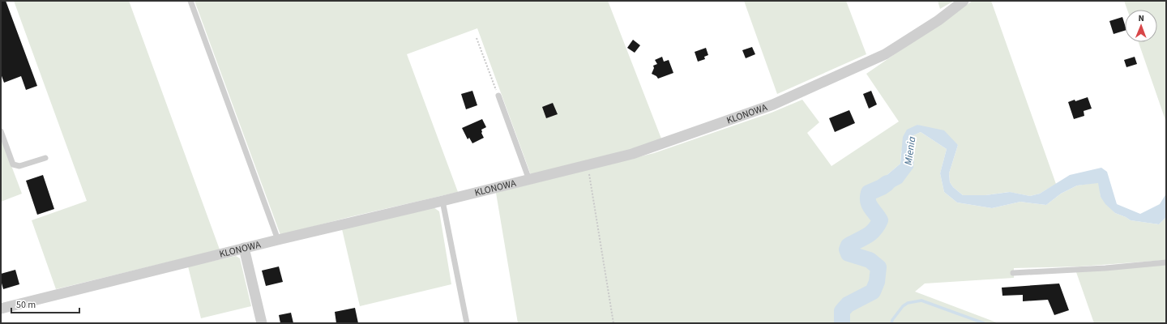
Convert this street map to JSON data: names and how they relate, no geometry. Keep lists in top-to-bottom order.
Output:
{
  "streets": {
    "street": ["KLONOWA"]
  },
  "water": ["Mienia"],
  "scale_bar": "50 m",
  "north": "top"
}
